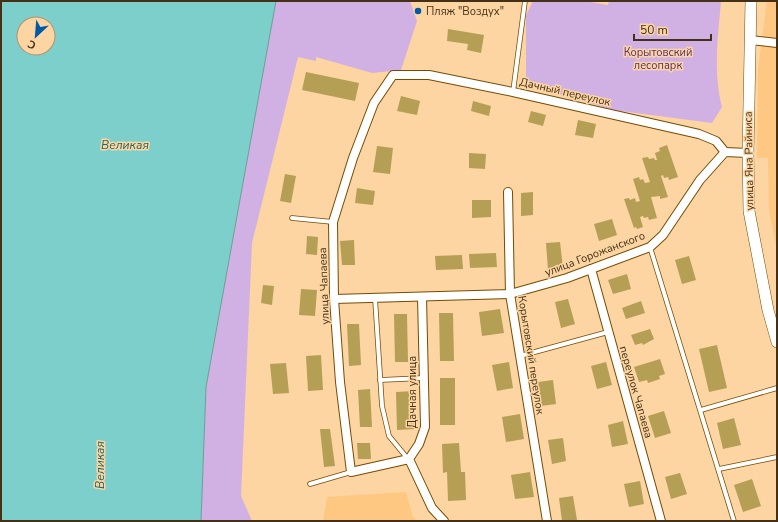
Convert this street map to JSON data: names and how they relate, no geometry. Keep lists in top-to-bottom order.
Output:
{
  "streets": {
    "street": [
      "Дачный переулок",
      "улица Яна Райниса",
      "улица Горожанского",
      "улица Чапаева",
      "Корытовский переулок",
      "Дачная улица",
      "переулок Чапаева"
    ]
  },
  "crossings": [
    ["Дачный переулок", "улица Горожанского"],
    ["Дачный переулок", "улица Чапаева"],
    ["улица Горожанского", "улица Чапаева"],
    ["улица Горожанского", "Корытовский переулок"],
    ["улица Горожанского", "Дачная улица"],
    ["улица Горожанского", "переулок Чапаева"]
  ],
  "water": ["Великая"],
  "parks": ["Корытовский лесопарк"],
  "places": ["Пляж \"Воздух\""],
  "scale_bar": "50 m",
  "north": "bottom left"
}
